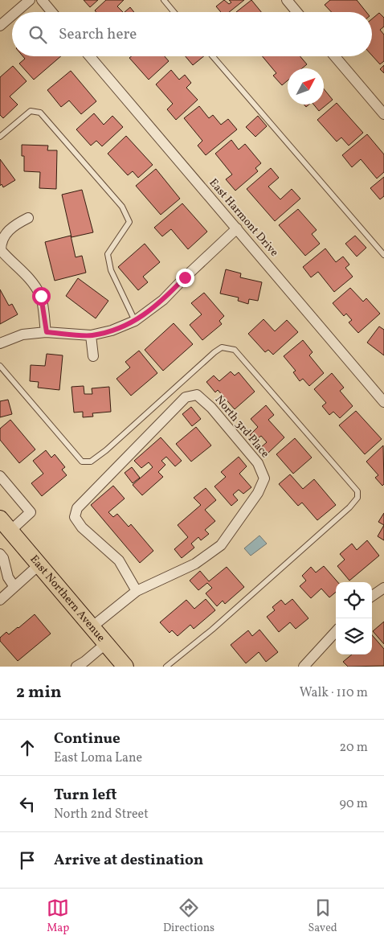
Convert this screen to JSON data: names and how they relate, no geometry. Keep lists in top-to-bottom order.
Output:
{
  "streets": {
    "main road": ["East Northern Avenue"],
    "street": ["East Harmont Drive", "North 3rd Place"]
  },
  "crossings": [
    ["North 3rd Place", "East Northern Avenue"]
  ],
  "north": "top right",
  "page": {
    "search": "Search here",
    "heading": ["2 min", "Walk · 110 m"],
    "list": [
      ["Continue", "East Loma Lane", "20 m"],
      ["Turn left", "North 2nd Street", "90 m"],
      "Arrive at destination"
    ],
    "nav": ["Map", "Directions", "Saved"]
  }
}
